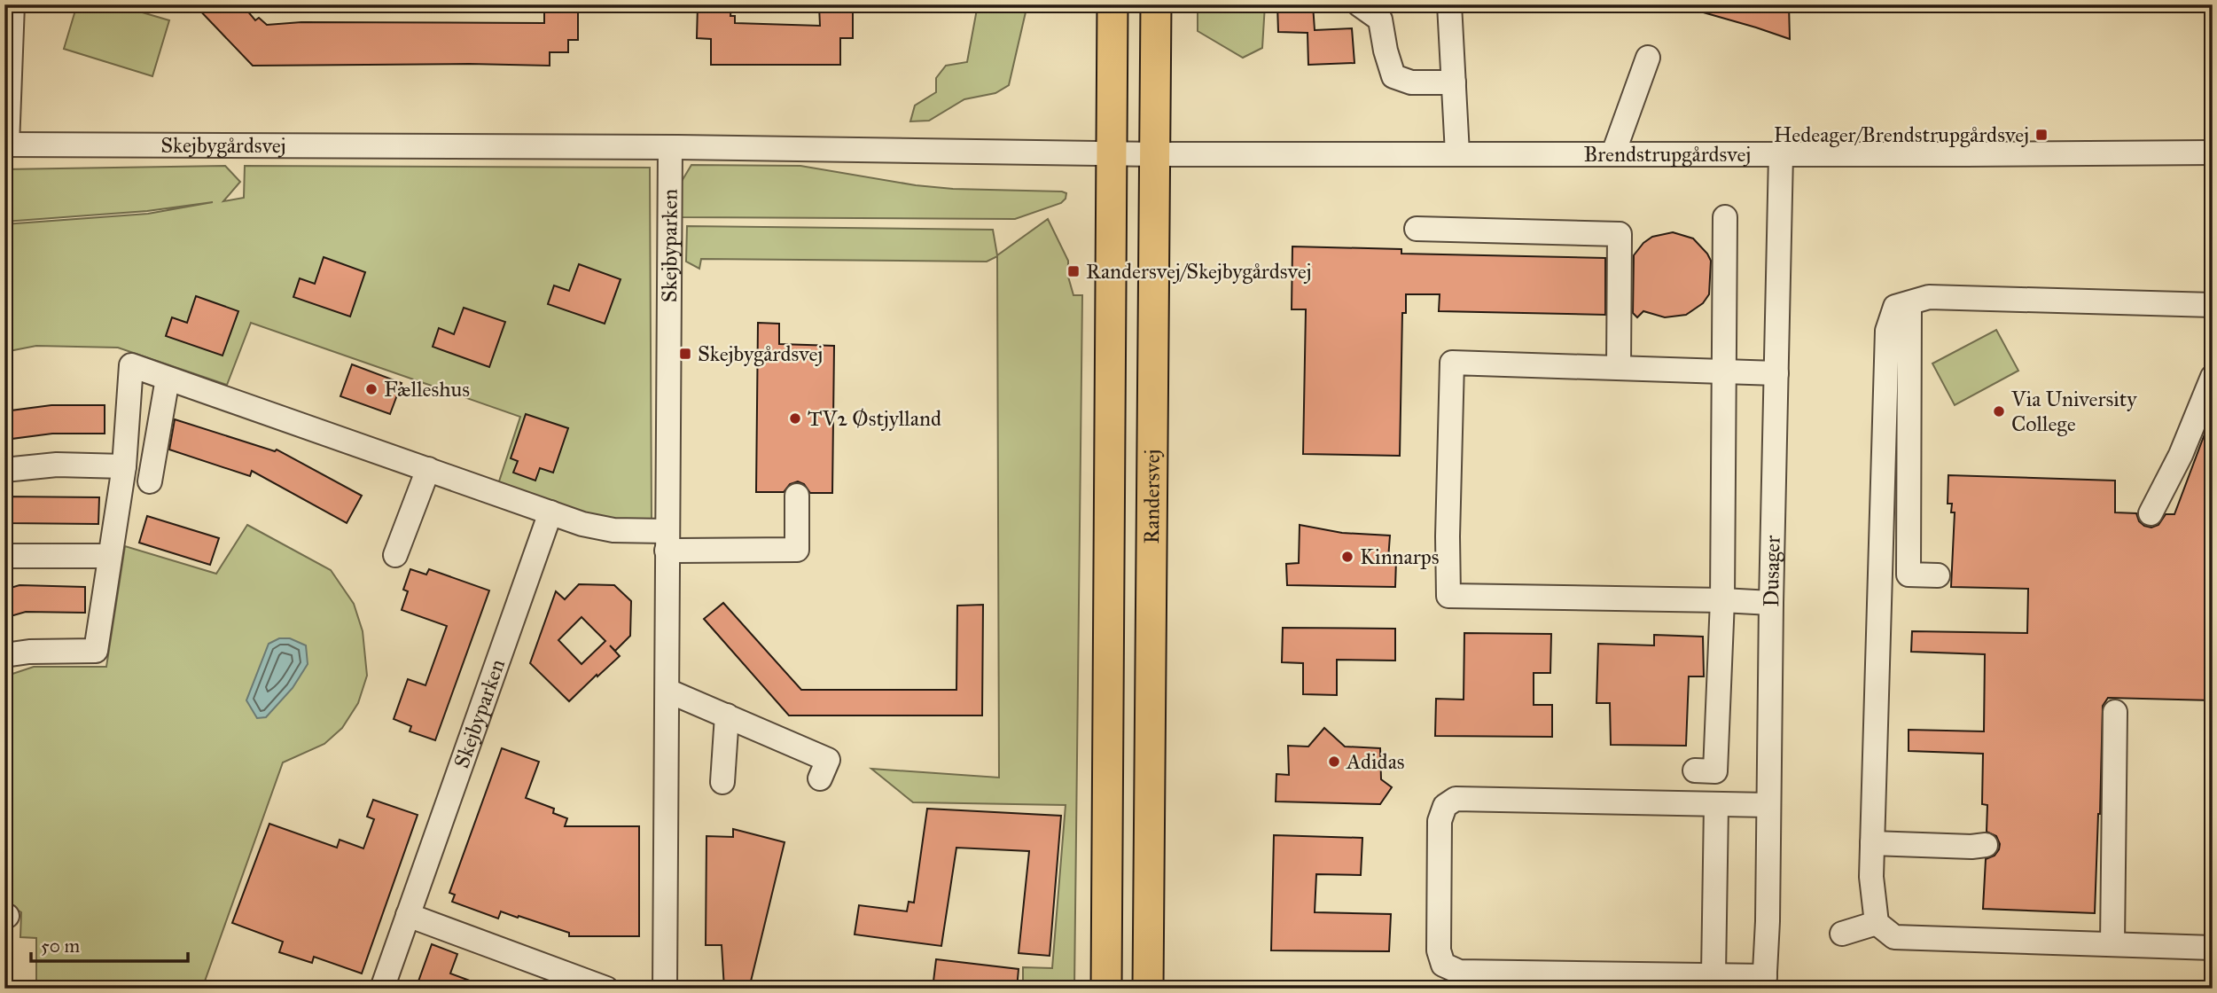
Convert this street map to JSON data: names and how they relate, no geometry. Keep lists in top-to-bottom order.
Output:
{
  "streets": {
    "main road": ["Randersvej"],
    "street": [
      "Skejbygårdsvej",
      "Brendstrupgårdsvej",
      "Skejbyparken",
      "Dusager"
    ]
  },
  "crossings": [
    ["Skejbygårdsvej", "Brendstrupgårdsvej"],
    ["Skejbygårdsvej", "Skejbyparken"],
    ["Skejbygårdsvej", "Randersvej"],
    ["Brendstrupgårdsvej", "Randersvej"],
    ["Brendstrupgårdsvej", "Dusager"]
  ],
  "places": {
    "transit": ["Hedeager/Brendstrupgårdsvej", "Randersvej/Skejbygårdsvej", "Skejbygårdsvej"],
    "other": [
      "Fælleshus",
      "Via University College",
      "TV2 Østjylland",
      "Kinnarps",
      "Adidas"
    ]
  },
  "scale_bar": "50 m"
}
